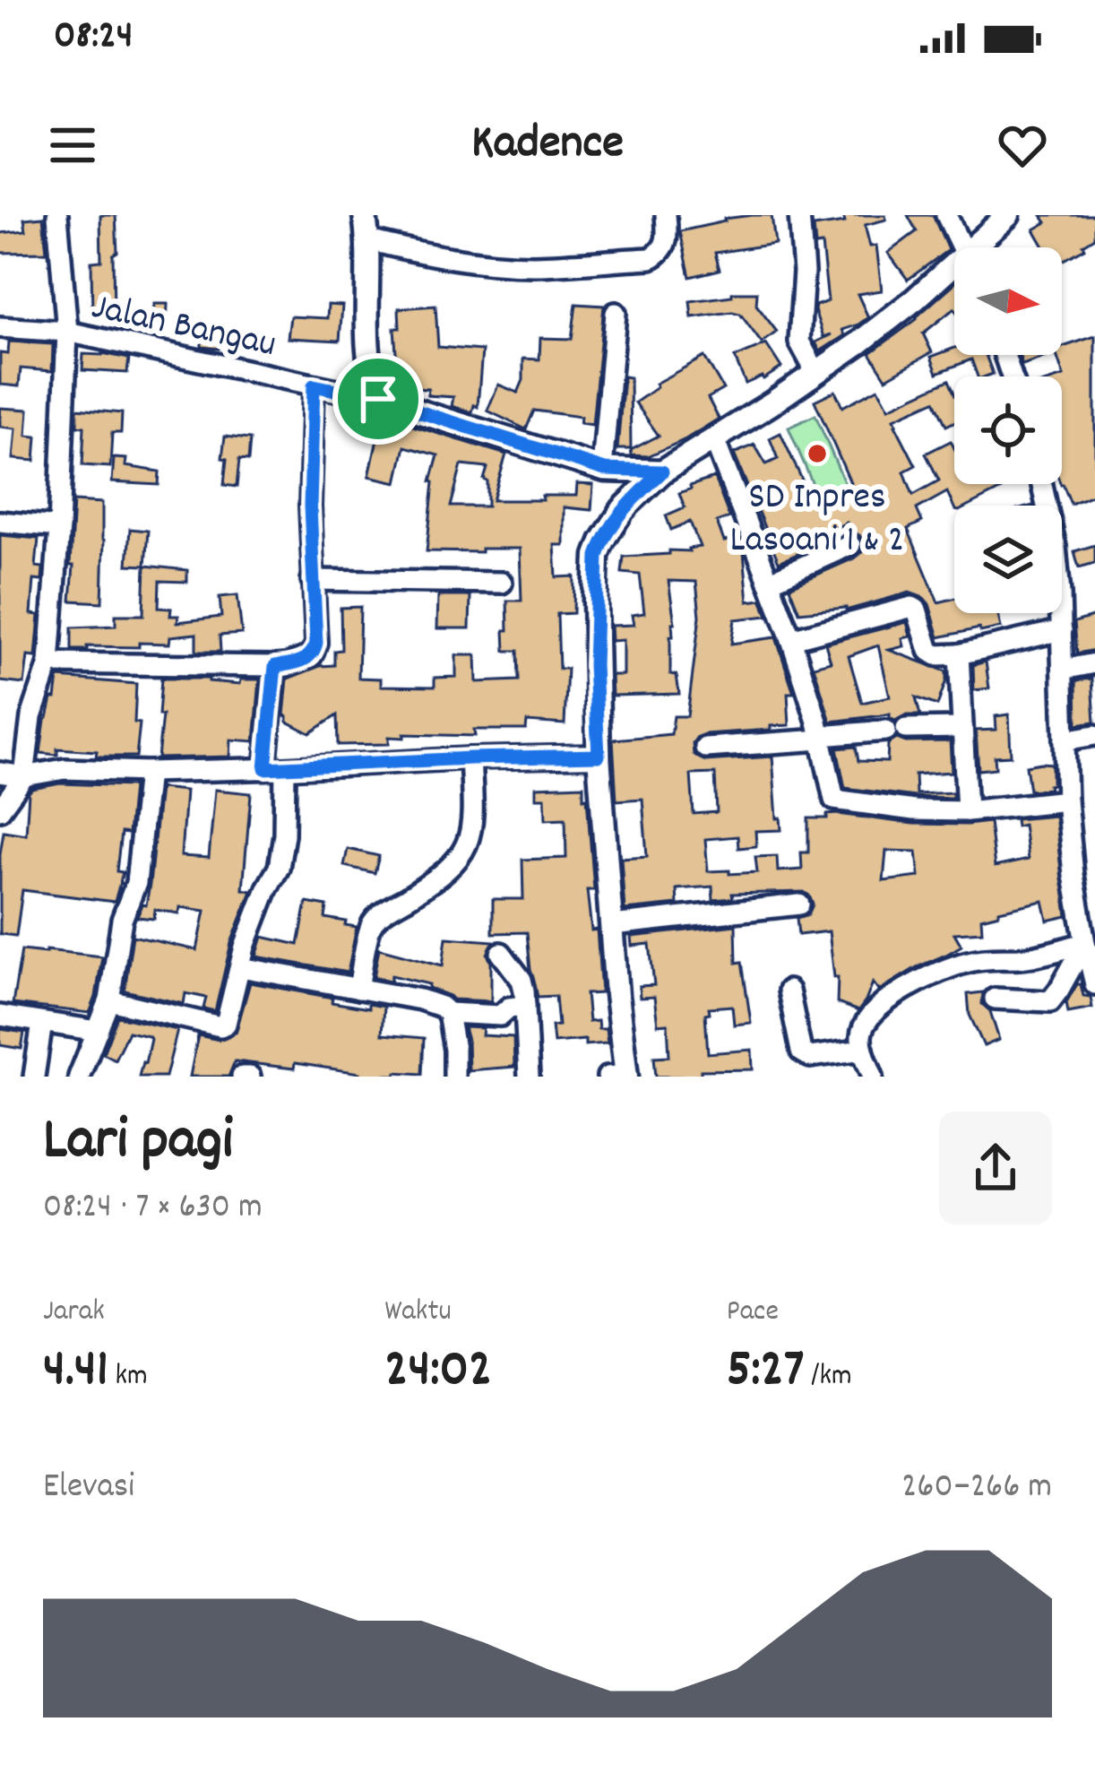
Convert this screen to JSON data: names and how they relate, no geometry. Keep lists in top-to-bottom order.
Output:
{
  "streets": {
    "street": ["Jalan Bangau"]
  },
  "places": ["SD Inpres Lasoani 1 & 2"],
  "north": "right",
  "page": {
    "status": "08:24",
    "header": "Kadence",
    "heading": ["Lari pagi", "08:24 · 7 × 630 m"],
    "stats": [
      ["Jarak", "4.41 km"],
      ["Waktu", "24:02"],
      ["Pace", "5:27 /km"]
    ],
    "chart": ["Elevasi", "260–266 m"]
  }
}
